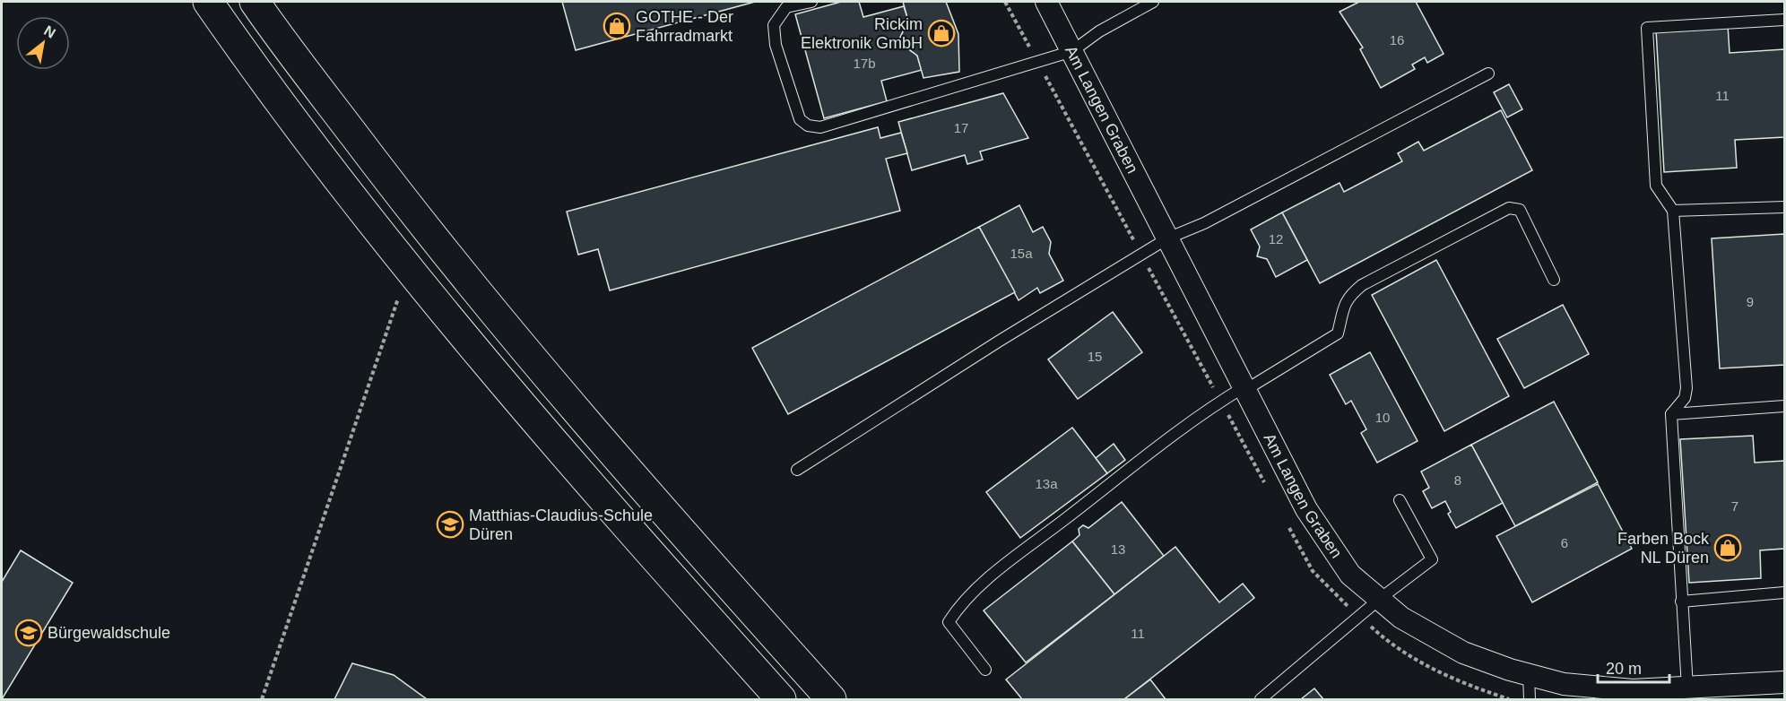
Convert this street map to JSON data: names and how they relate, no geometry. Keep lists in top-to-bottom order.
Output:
{
  "streets": {
    "street": ["Am Langen Graben"]
  },
  "places": {
    "shop": ["GOTHE - Der Fahrradmarkt", "Rickim Elektronik GmbH", "Farben Bock NL Düren"],
    "school or university": ["Matthias-Claudius-Schule Düren", "Bürgewaldschule"]
  },
  "house_numbers": [
    "16",
    "17b",
    "11",
    "17",
    "12",
    "15a",
    "9",
    "15",
    "10",
    "8",
    "13a",
    "7",
    "6",
    "13",
    "11"
  ],
  "scale_bar": "20 m",
  "north": "top right"
}
